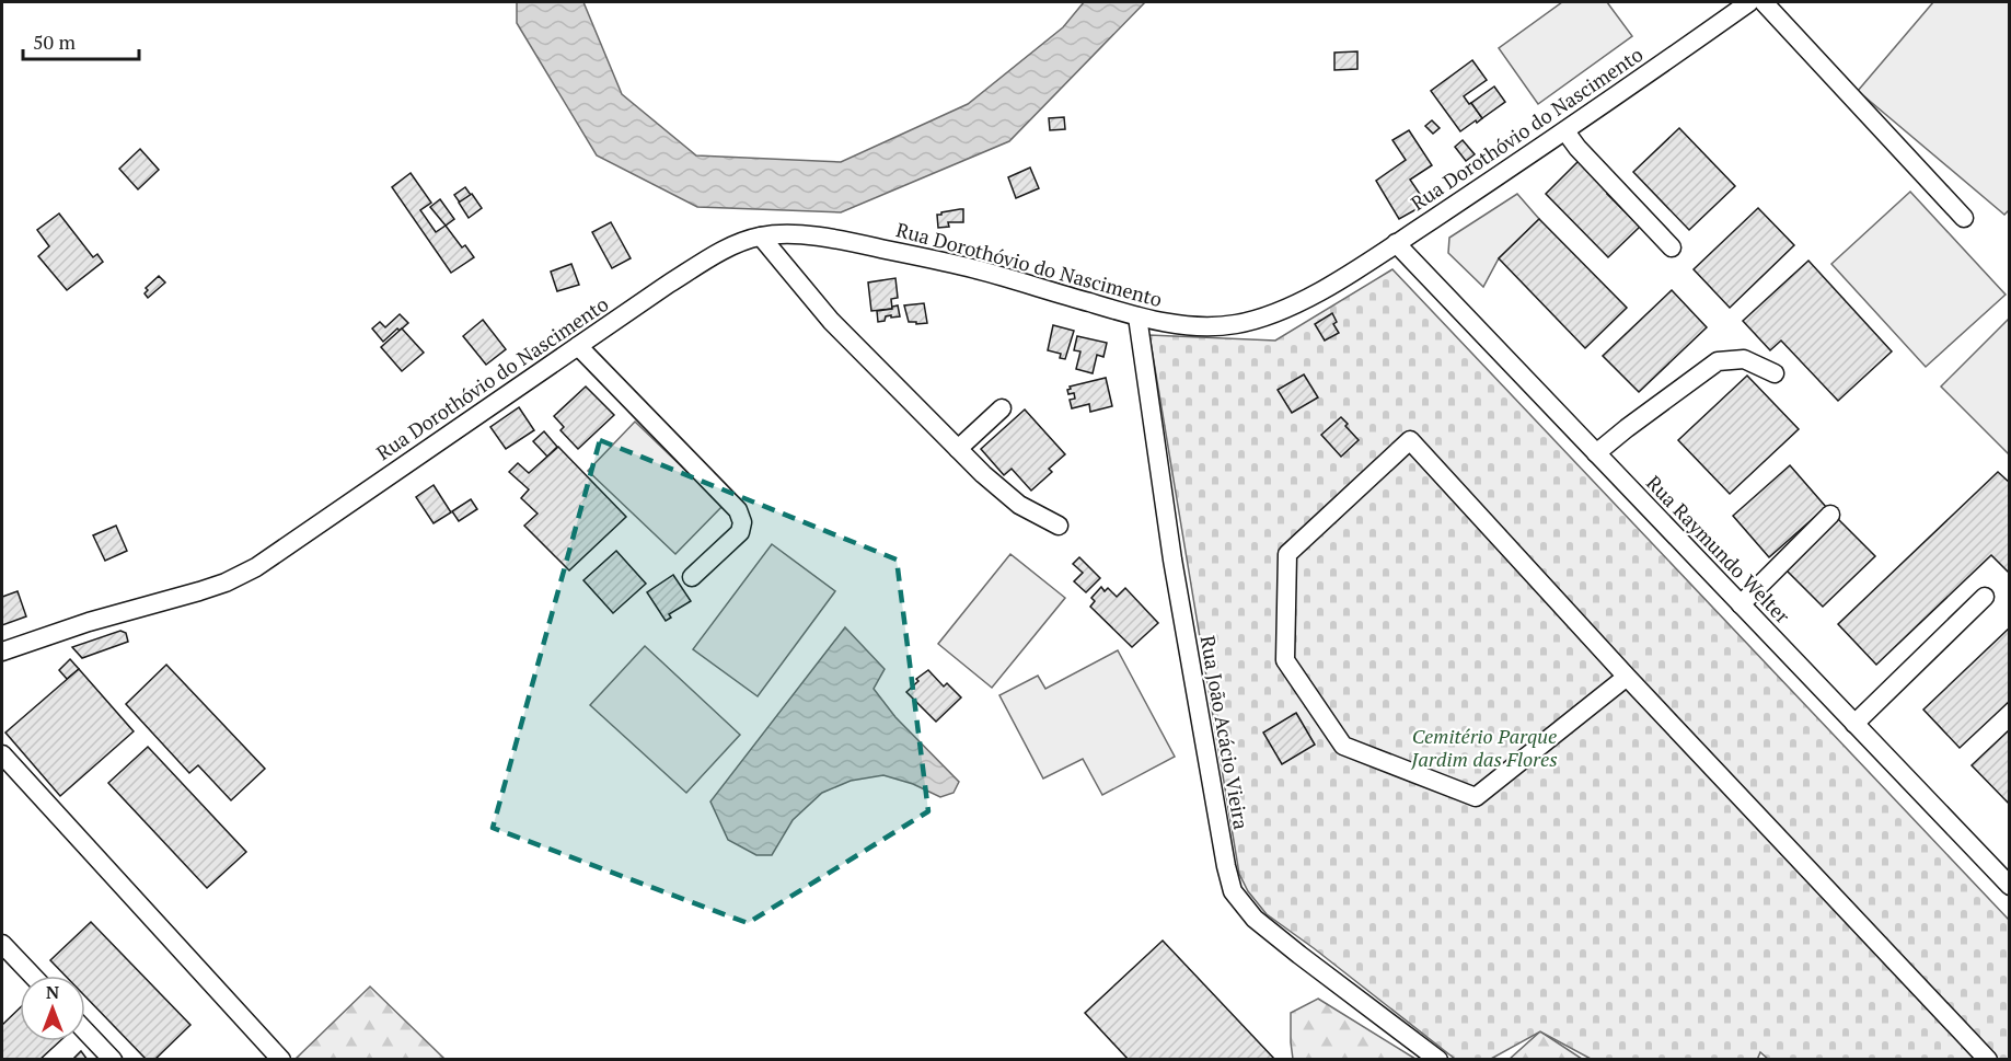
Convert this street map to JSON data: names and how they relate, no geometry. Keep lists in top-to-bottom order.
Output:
{
  "streets": {
    "street": ["Rua Dorothóvio do Nascimento", "Rua Raymundo Welter", "Rua João Acácio Vieira"]
  },
  "crossings": [
    ["Rua Dorothóvio do Nascimento", "Rua Raymundo Welter"],
    ["Rua Dorothóvio do Nascimento", "Rua João Acácio Vieira"]
  ],
  "parks": ["Cemitério Parque Jardim das Flores"],
  "scale_bar": "50 m",
  "north": "top"
}
